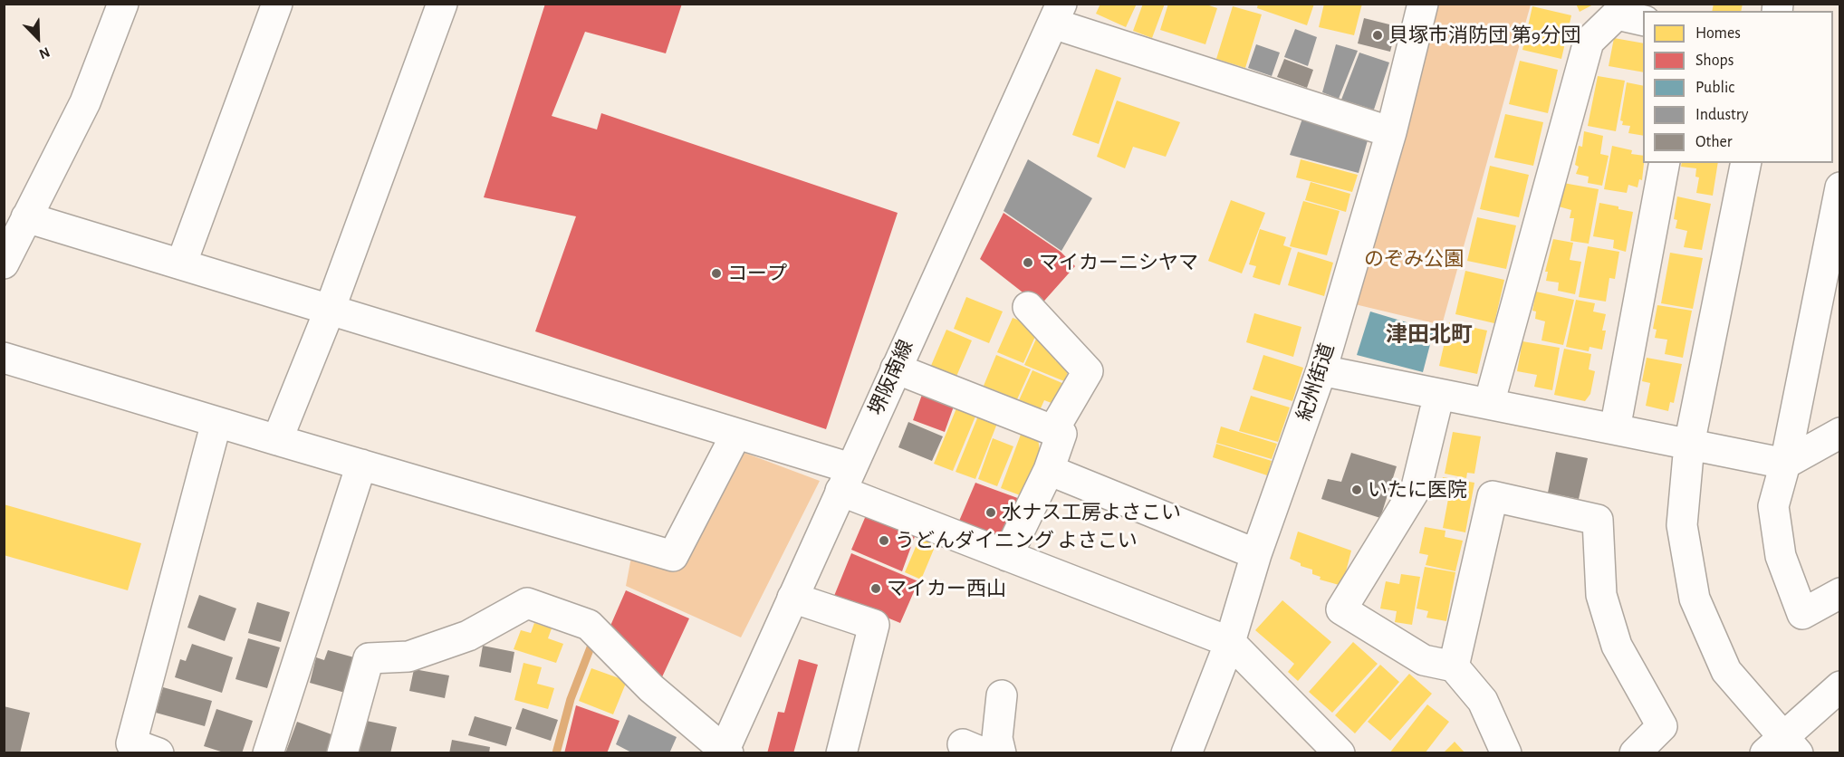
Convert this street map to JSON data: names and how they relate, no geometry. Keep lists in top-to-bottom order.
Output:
{
  "streets": {
    "street": ["堺阪南線", "紀州街道"]
  },
  "districts": ["津田北町"],
  "parks": ["のぞみ公園"],
  "places": [
    "貝塚市消防団 第9分団",
    "マイカーニシヤマ",
    "コープ",
    "いたに医院",
    "水ナス工房よさこい",
    "うどんダイニング よさこい",
    "マイカー西山"
  ],
  "legend": [
    "Homes",
    "Shops",
    "Public",
    "Industry",
    "Other"
  ],
  "north": "bottom right"
}
